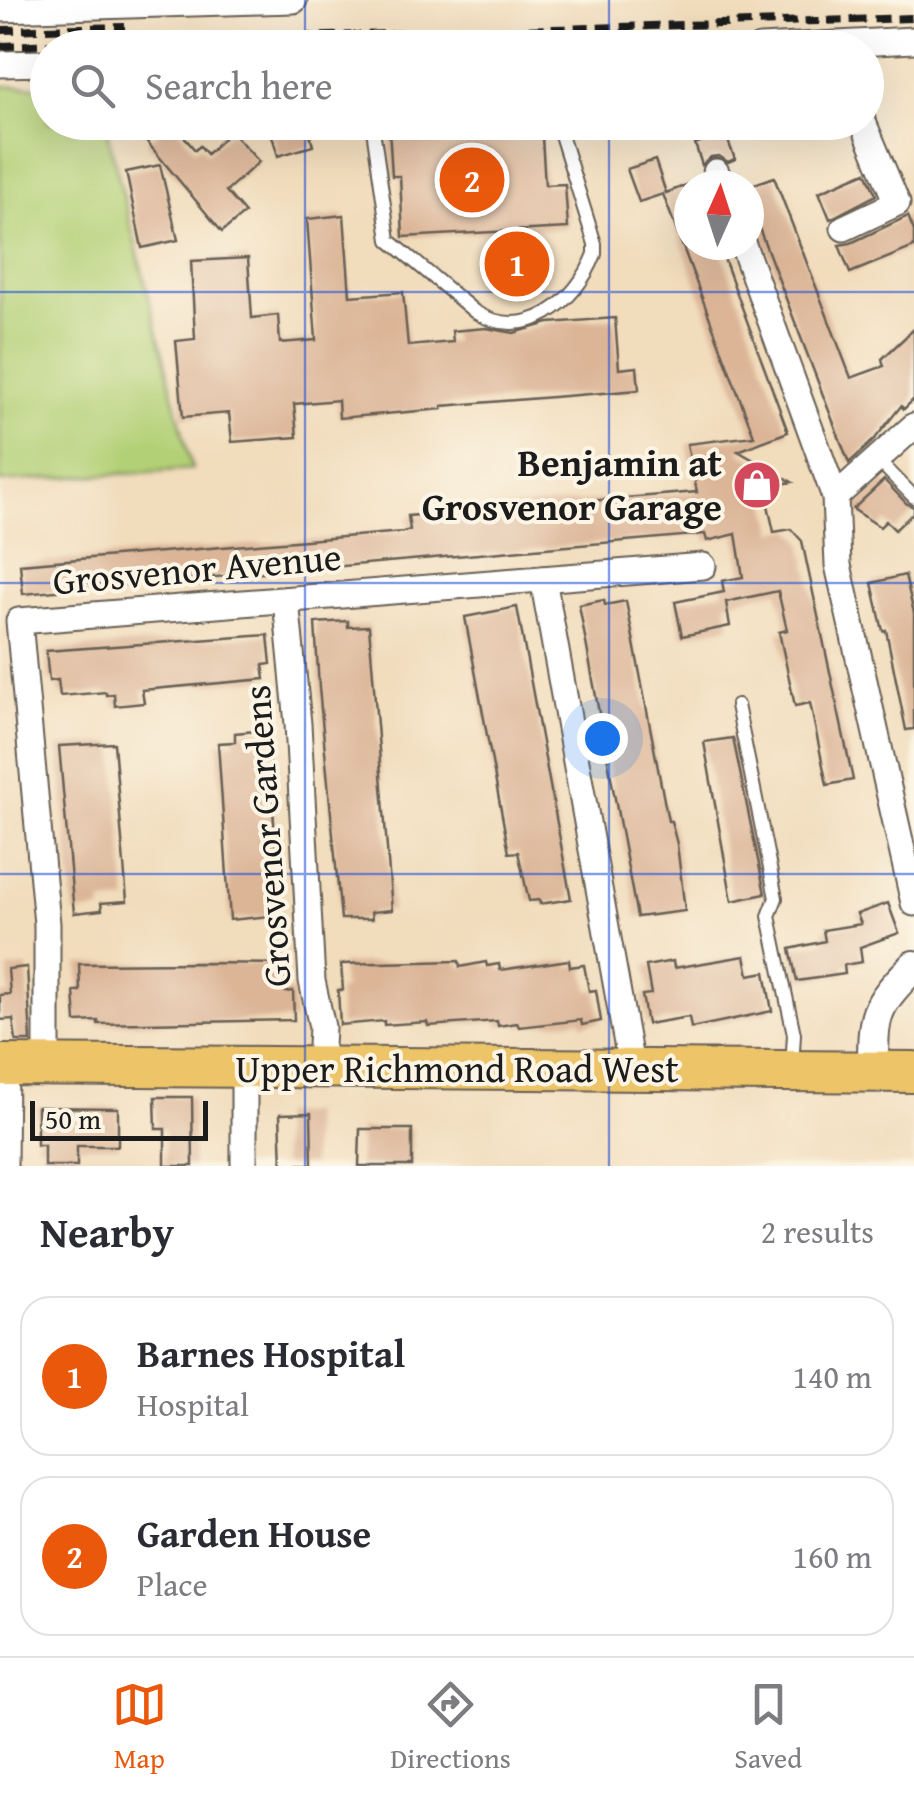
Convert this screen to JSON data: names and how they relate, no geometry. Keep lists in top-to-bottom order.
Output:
{
  "streets": {
    "highway": ["Upper Richmond Road West"],
    "street": ["Grosvenor Avenue", "Grosvenor Gardens"]
  },
  "crossings": [
    ["Grosvenor Avenue", "Grosvenor Gardens"],
    ["Grosvenor Avenue", "Upper Richmond Road West"],
    ["Grosvenor Gardens", "Upper Richmond Road West"]
  ],
  "places": {
    "shop": ["Benjamin at Grosvenor Garage"]
  },
  "scale_bar": "50 m",
  "north": "top",
  "page": {
    "search": "Search here",
    "pins": ["2", "1"],
    "scale": "50 m",
    "heading": ["Nearby", "2 results"],
    "list": [
      {
        "mark": "1",
        "name": "Barnes Hospital",
        "note": "Hospital",
        "value": "140 m"
      },
      {
        "mark": "2",
        "name": "Garden House",
        "note": "Place",
        "value": "160 m"
      }
    ],
    "nav": ["Map", "Directions", "Saved"]
  }
}
